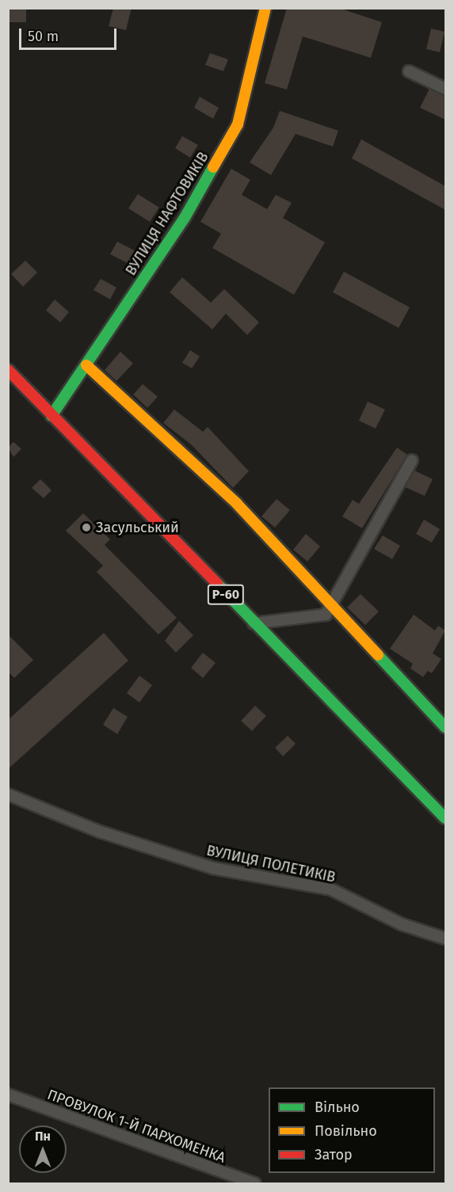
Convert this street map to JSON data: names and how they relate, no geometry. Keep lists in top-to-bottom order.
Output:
{
  "streets": {
    "street": [
      "ВУЛИЦЯ НАФТОВИКІВ",
      "Р-60",
      "ВУЛИЦЯ ПОЛЕТИКІВ",
      "ПРОВУЛОК 1-Й ПАРХОМЕНКА"
    ]
  },
  "crossings": [
    ["ВУЛИЦЯ НАФТОВИКІВ", "Р-60"]
  ],
  "places": ["Засульський"],
  "legend": ["Вільно", "Повільно", "Затор"],
  "scale_bar": "50 m",
  "north": "top"
}
